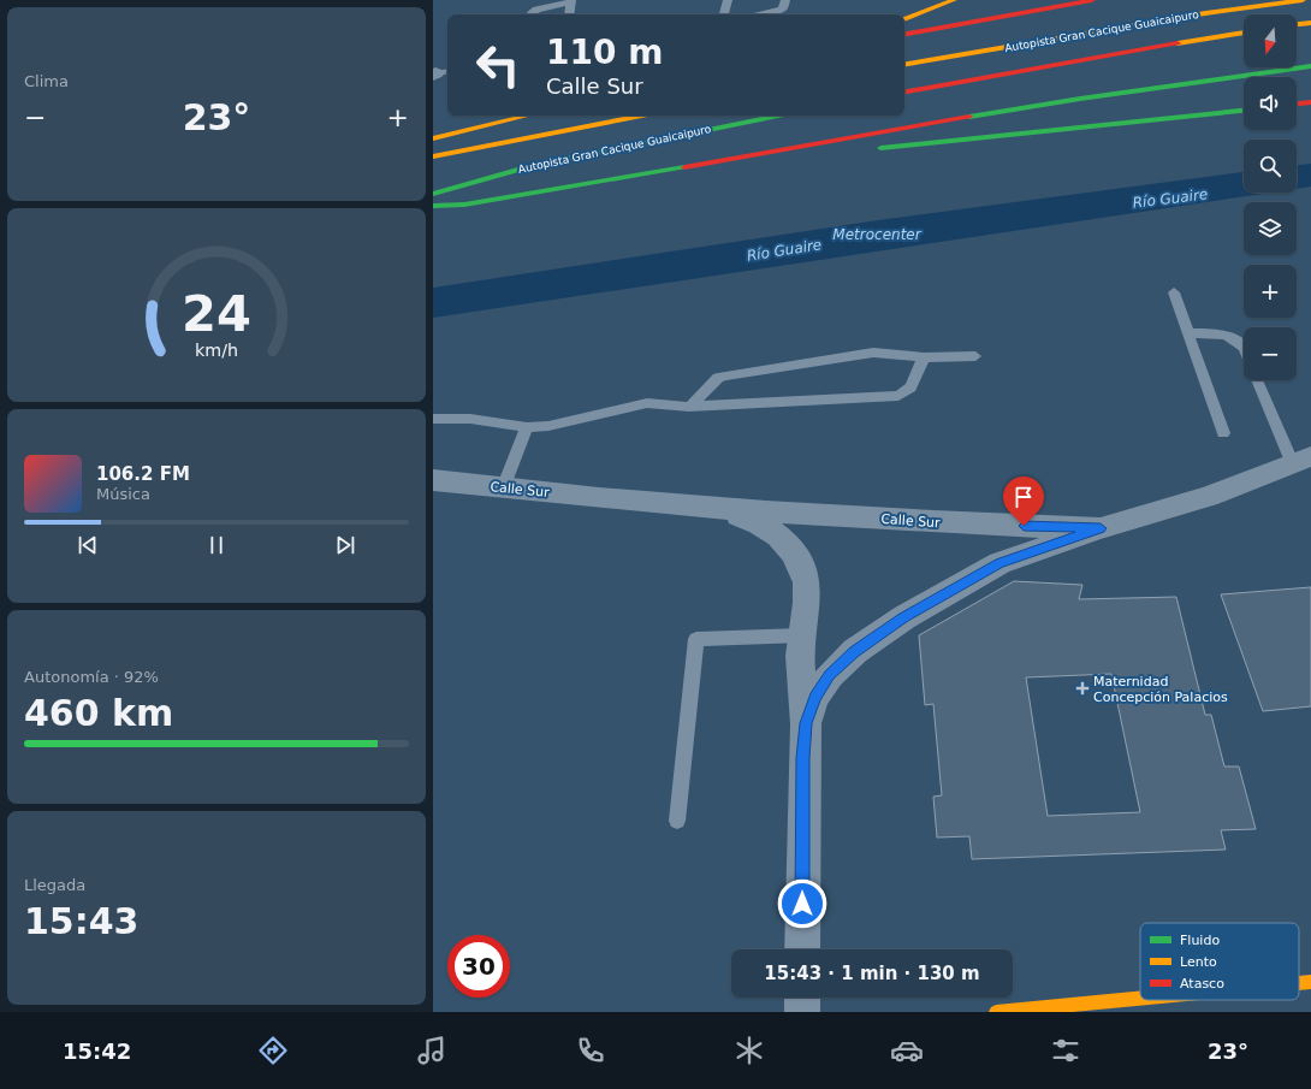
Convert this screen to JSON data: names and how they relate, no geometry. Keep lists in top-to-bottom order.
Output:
{
  "streets": {
    "main road": ["Autopista Gran Cacique Guaicaipuro"],
    "street": ["Calle Sur"]
  },
  "water": ["Río Guaire", "Metrocenter"],
  "places": {
    "health": ["Maternidad Concepción Palacios"]
  },
  "legend": ["Fluido", "Lento", "Atasco"],
  "north": "bottom",
  "page": {
    "tile": [
      "Clima",
      ["Autonomía · 92%", "460 km"],
      ["Llegada", "15:43"]
    ],
    "map_buttons": ["+", "−"],
    "turn": ["110 m", "Calle Sur"],
    "heat": ["−", "23°", "+"],
    "song": ["106.2 FM", "Música"],
    "limit": "30",
    "trip": "15:43 · 1 min · 130 m",
    "tabs": ["15:42", "23°"],
    "gauge": ["24", "km/h"]
  }
}
